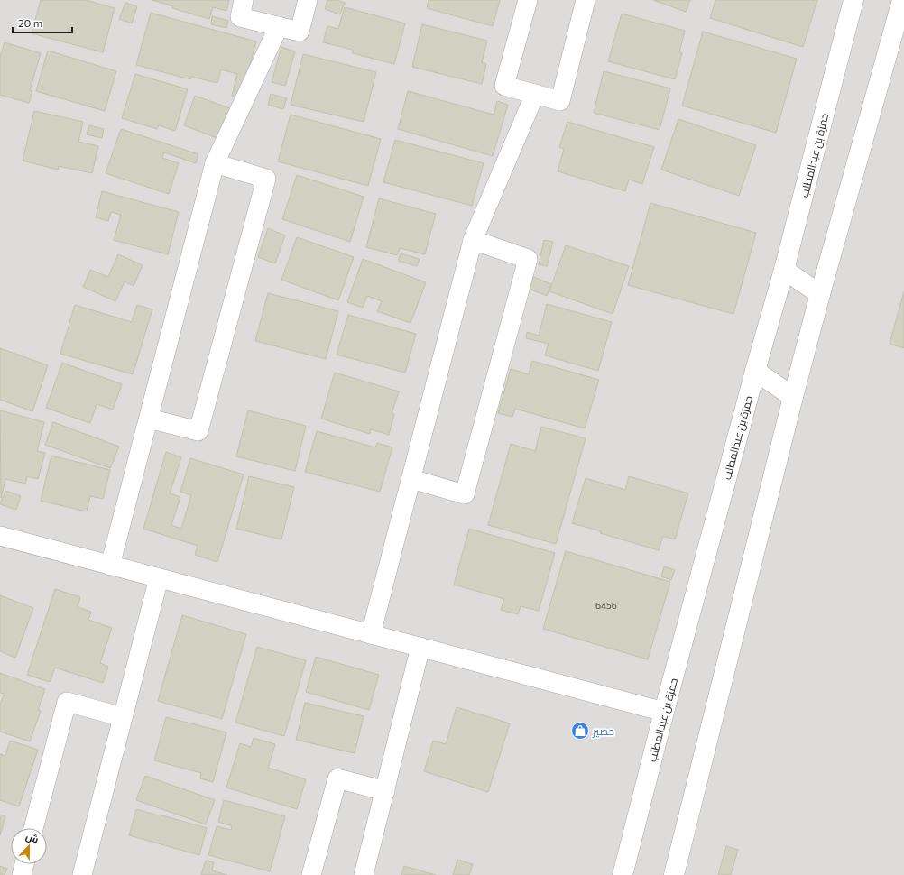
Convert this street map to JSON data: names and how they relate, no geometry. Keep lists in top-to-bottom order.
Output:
{
  "streets": {
    "street": ["حمزة بن عبدالمطلب"]
  },
  "places": {
    "shop": ["حصير"]
  },
  "house_numbers": ["6456"],
  "scale_bar": "20 m",
  "north": "top"
}
